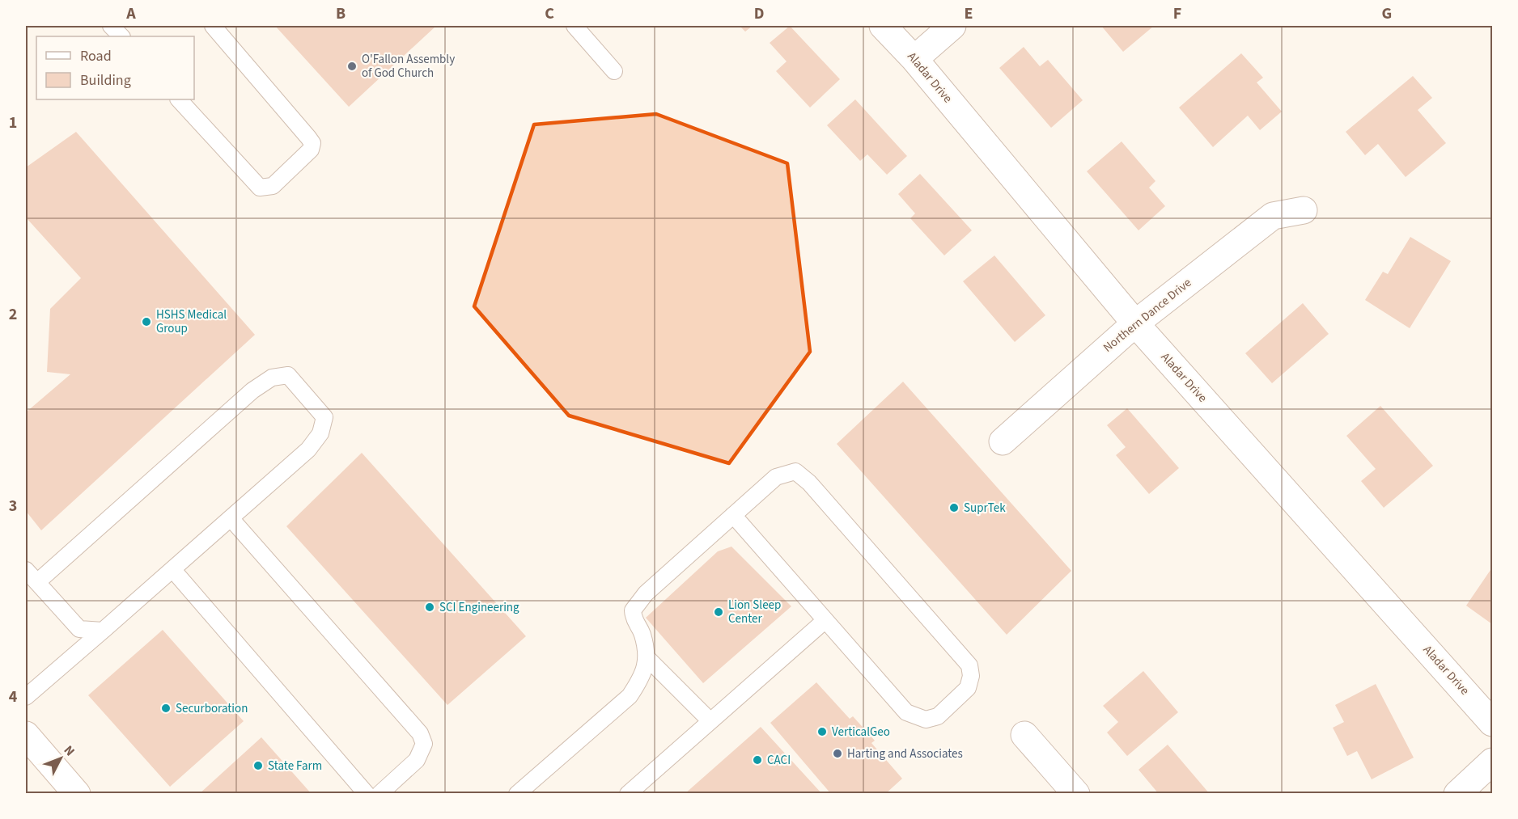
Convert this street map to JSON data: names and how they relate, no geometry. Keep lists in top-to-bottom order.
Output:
{
  "streets": {
    "street": ["Aladar Drive", "Northern Dance Drive"]
  },
  "crossings": [
    ["Aladar Drive", "Northern Dance Drive"]
  ],
  "places": [
    "O'Fallon Assembly of God Church",
    "HSHS Medical Group",
    "SuprTek",
    "SCI Engineering",
    "Lion Sleep Center",
    "Securboration",
    "VerticalGeo",
    "Harting and Associates",
    "CACI",
    "State Farm"
  ],
  "legend": ["Road", "Building"],
  "north": "top right",
  "grid": {
    "columns": [
      "A",
      "B",
      "C",
      "D",
      "E",
      "F",
      "G"
    ],
    "rows": [
      "1",
      "2",
      "3",
      "4"
    ]
  }
}
